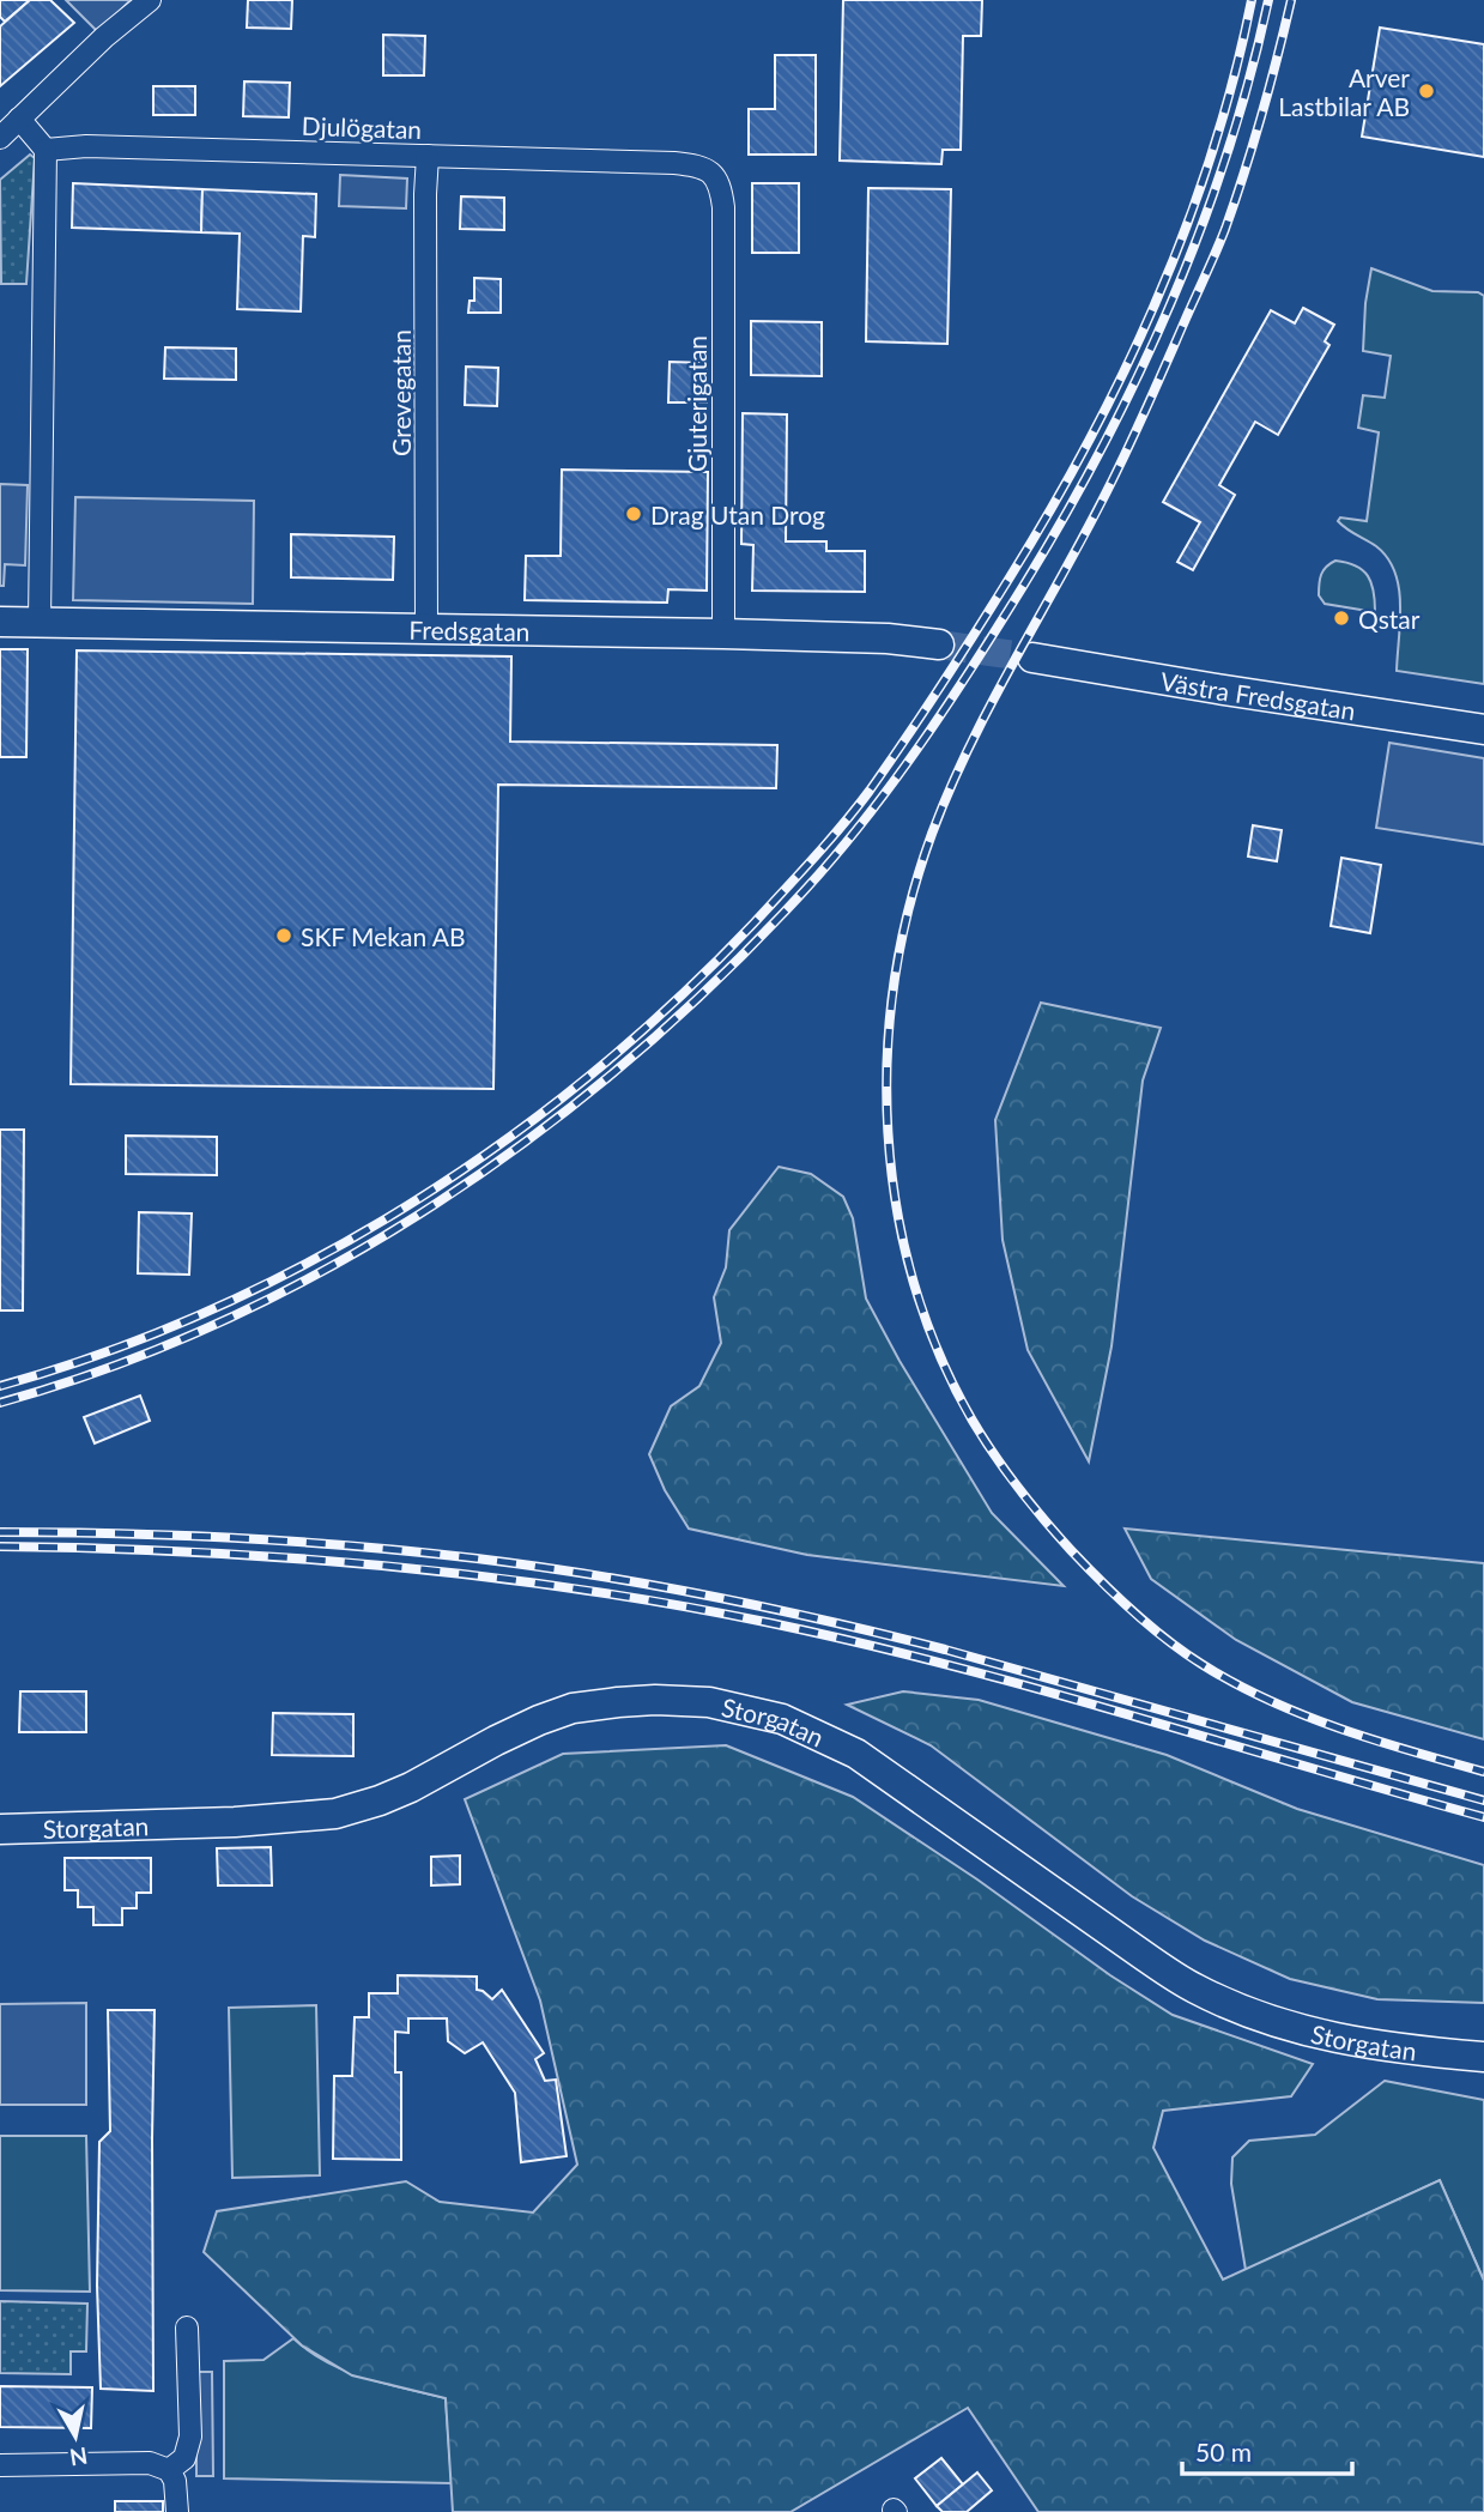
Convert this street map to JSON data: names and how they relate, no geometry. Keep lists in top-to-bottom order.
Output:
{
  "streets": {
    "street": [
      "Djulögatan",
      "Grevegatan",
      "Gjuterigatan",
      "Fredsgatan",
      "Västra Fredsgatan",
      "Storgatan"
    ]
  },
  "crossings": [
    ["Djulögatan", "Grevegatan"],
    ["Djulögatan", "Gjuterigatan"],
    ["Grevegatan", "Fredsgatan"],
    ["Gjuterigatan", "Fredsgatan"]
  ],
  "places": [
    "Arver Lastbilar AB",
    "Drag Utan Drog",
    "Qstar",
    "SKF Mekan AB"
  ],
  "scale_bar": "50 m",
  "north": "bottom"
}
